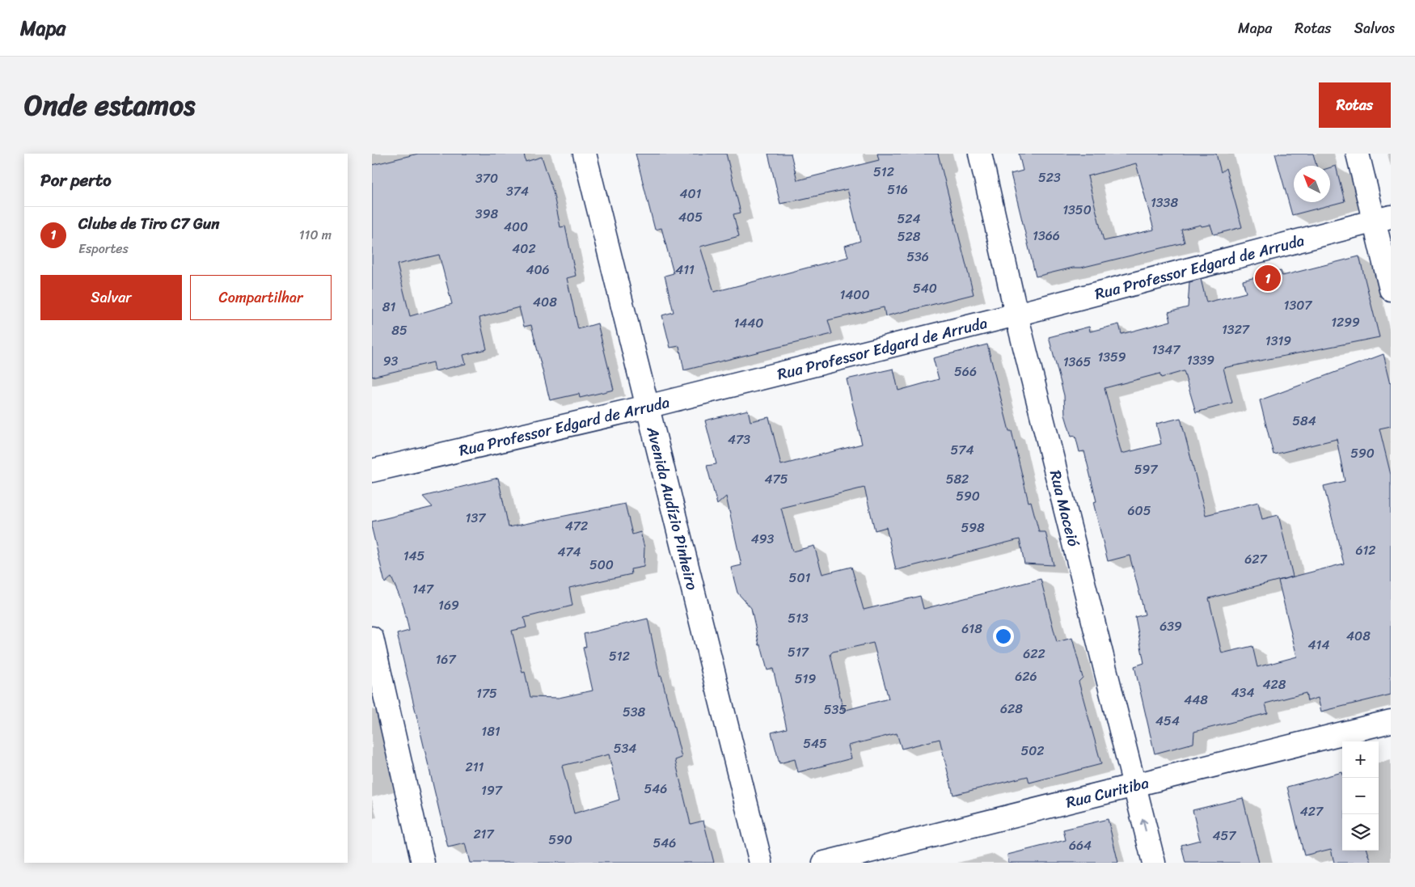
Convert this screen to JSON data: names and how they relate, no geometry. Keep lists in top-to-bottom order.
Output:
{
  "streets": {
    "street": [
      "Rua Professor Edgard de Arruda",
      "Avenida Audízio Pinheiro",
      "Rua Maceió",
      "Rua Curitiba"
    ]
  },
  "crossings": [
    ["Rua Professor Edgard de Arruda", "Avenida Audízio Pinheiro"],
    ["Rua Professor Edgard de Arruda", "Rua Maceió"],
    ["Rua Maceió", "Rua Curitiba"]
  ],
  "house_numbers": [
    "512",
    "523",
    "370",
    "516",
    "374",
    "401",
    "1338",
    "1350",
    "398",
    "405",
    "524",
    "400",
    "1366",
    "528",
    "402",
    "536",
    "406",
    "411",
    "540",
    "1400",
    "408",
    "1307",
    "81",
    "1299",
    "1440",
    "1327",
    "85",
    "1319",
    "1347",
    "1359",
    "1339",
    "93",
    "1365",
    "566",
    "584",
    "473",
    "574",
    "590",
    "597",
    "475",
    "582",
    "590",
    "605",
    "137",
    "472",
    "598",
    "493",
    "612",
    "474",
    "145",
    "627",
    "500",
    "501",
    "147",
    "169",
    "513",
    "639",
    "618",
    "408",
    "414",
    "517",
    "622",
    "512",
    "167",
    "626",
    "519",
    "428",
    "434",
    "175",
    "448",
    "628",
    "535",
    "538",
    "454",
    "181",
    "545",
    "534",
    "502",
    "211",
    "546",
    "197",
    "427",
    "217",
    "457",
    "590",
    "546",
    "664"
  ],
  "north": "top left",
  "page": {
    "header": "Mapa",
    "nav": ["Mapa", "Rotas", "Salvos"],
    "title": "Onde estamos",
    "buttons": [
      "Rotas",
      ["Salvar", "Compartilhar"]
    ],
    "heading": "Por perto",
    "list": [
      {
        "mark": "1",
        "name": "Clube de Tiro C7 Gun",
        "note": "Esportes",
        "value": "110 m"
      }
    ],
    "pins": "1",
    "map_buttons": ["+", "−"]
  }
}
